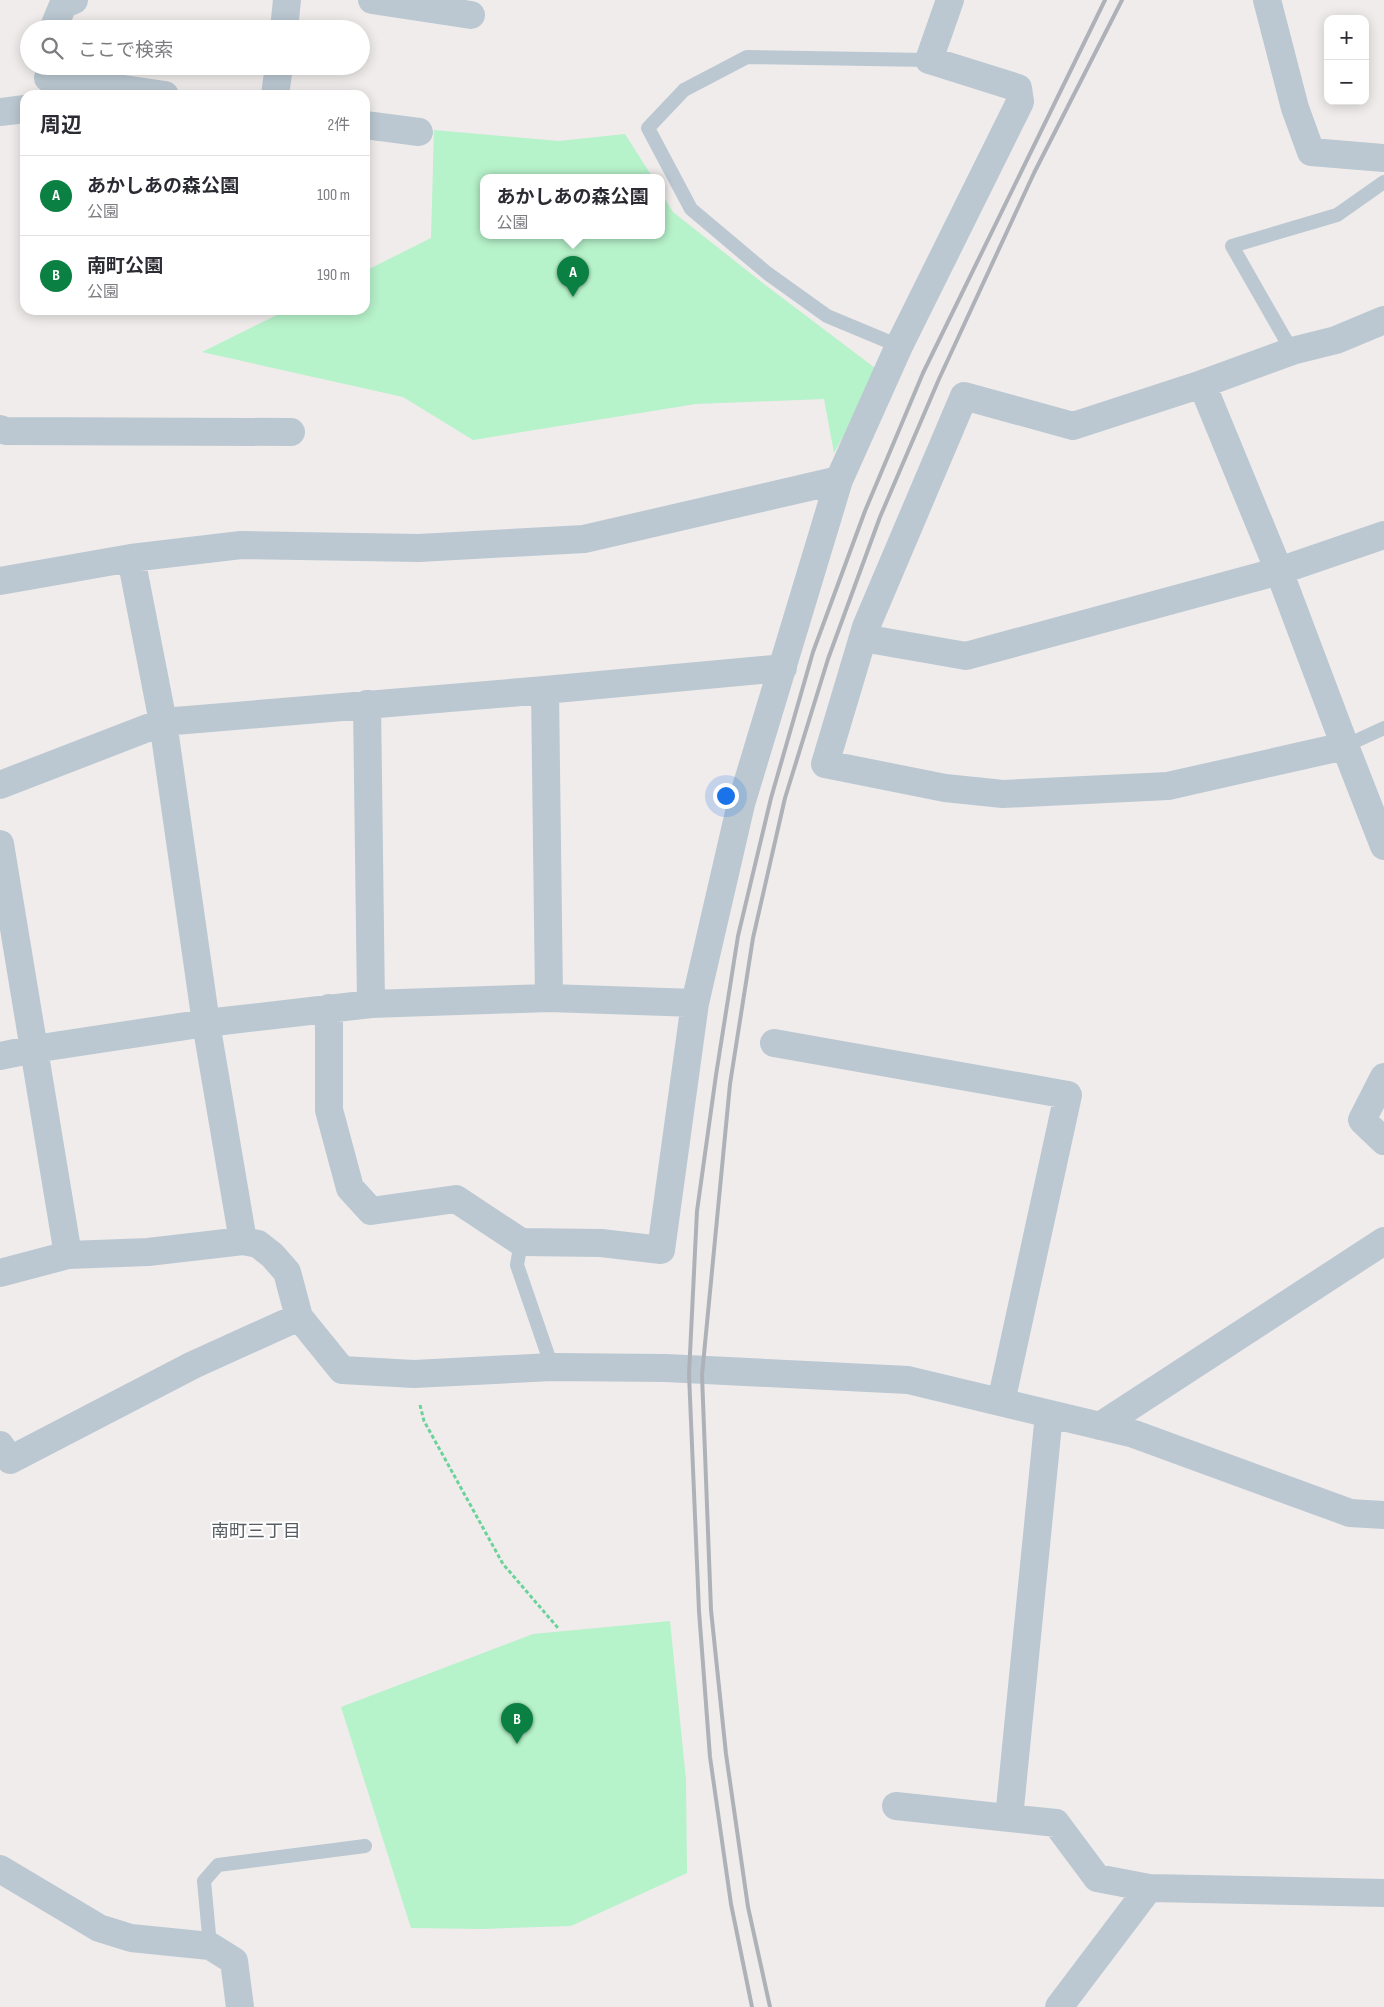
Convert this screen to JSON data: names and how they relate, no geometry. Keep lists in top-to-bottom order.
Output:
{
  "districts": ["南町三丁目"],
  "page": {
    "map_buttons": ["+", "−"],
    "search": "ここで検索",
    "heading": ["周辺", "2件"],
    "list": [
      {
        "mark": "A",
        "name": "あかしあの森公園",
        "note": "公園",
        "value": "100 m"
      },
      {
        "mark": "B",
        "name": "南町公園",
        "note": "公園",
        "value": "190 m"
      }
    ],
    "popup": ["あかしあの森公園", "公園"],
    "pins": ["A", "B"]
  }
}
